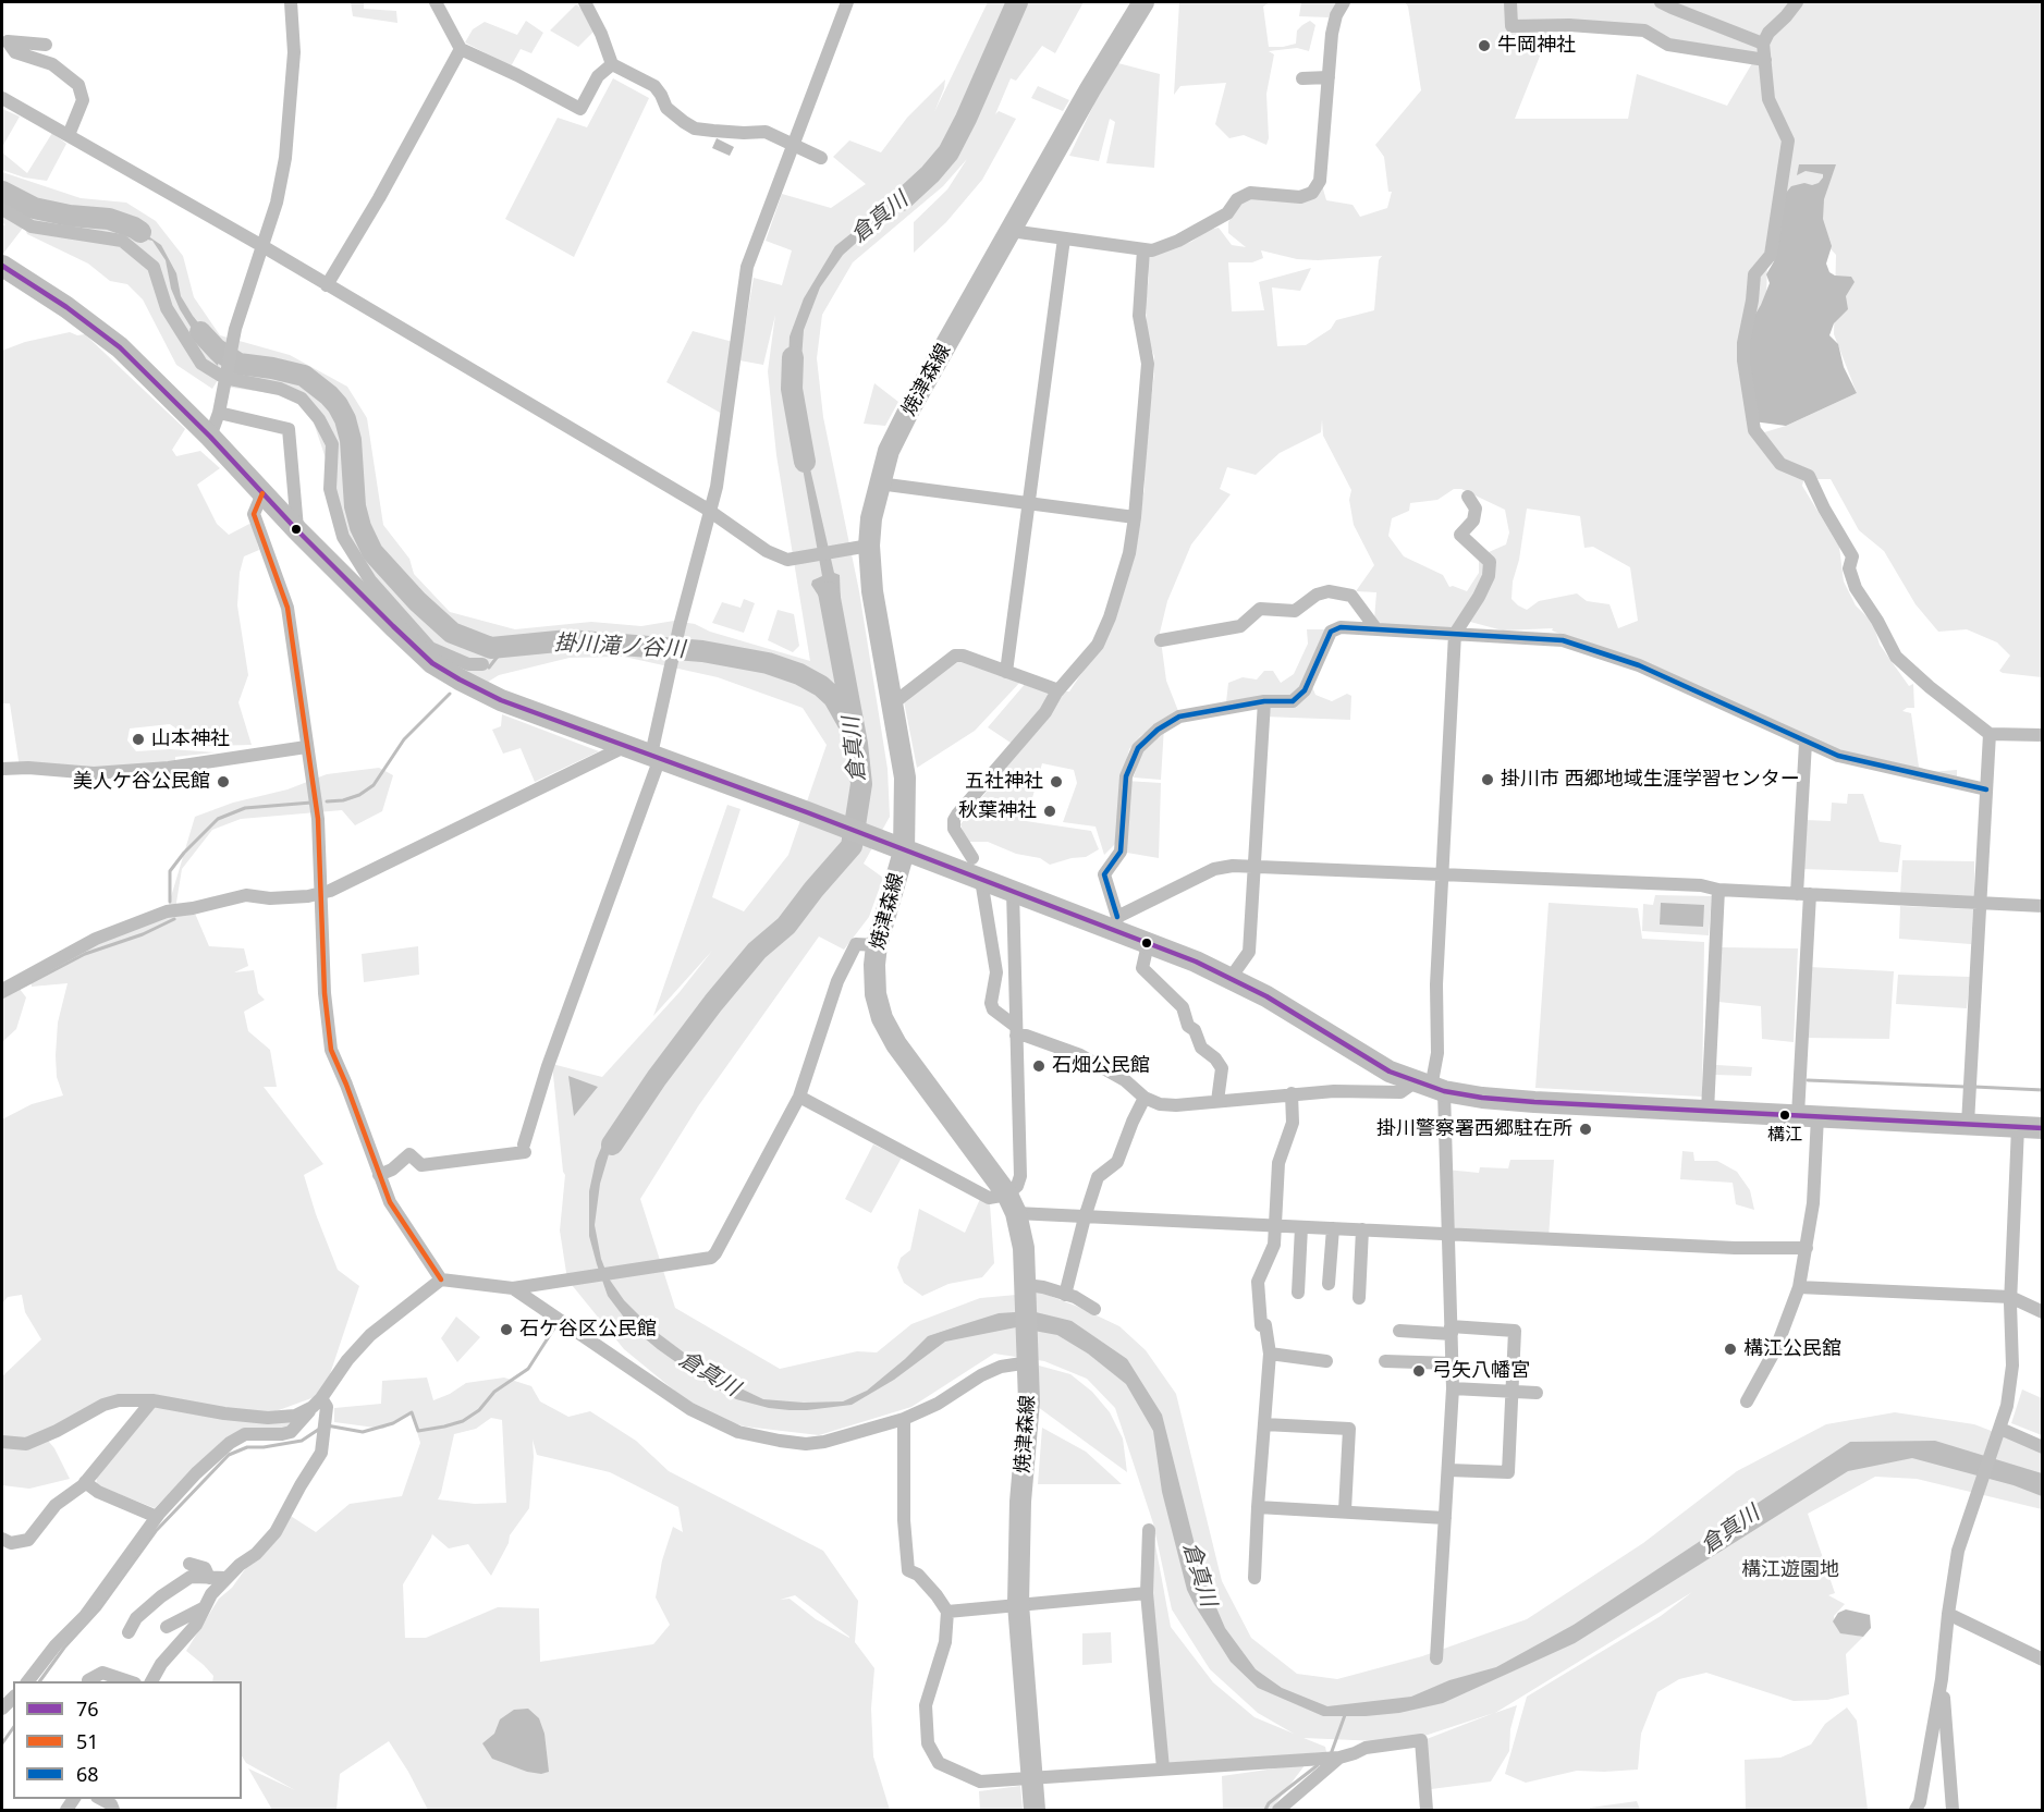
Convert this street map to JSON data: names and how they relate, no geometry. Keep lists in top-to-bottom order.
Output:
{
  "streets": {
    "main road": ["焼津森線"]
  },
  "water": ["倉真川", "掛川滝ノ谷川"],
  "parks": ["構江遊園地"],
  "places": [
    "牛岡神社",
    "山本神社",
    "掛川市 西郷地域生涯学習センター",
    "美人ケ谷公民館",
    "五社神社",
    "秋葉神社",
    "石畑公民館",
    "構江",
    "掛川警察署西郷駐在所",
    "石ケ谷区公民館",
    "構江公民舘",
    "弓矢八幡宮"
  ],
  "lines": ["transit line 76", "transit line 51", "transit line 68"],
  "legend": ["76", "51", "68"]
}
